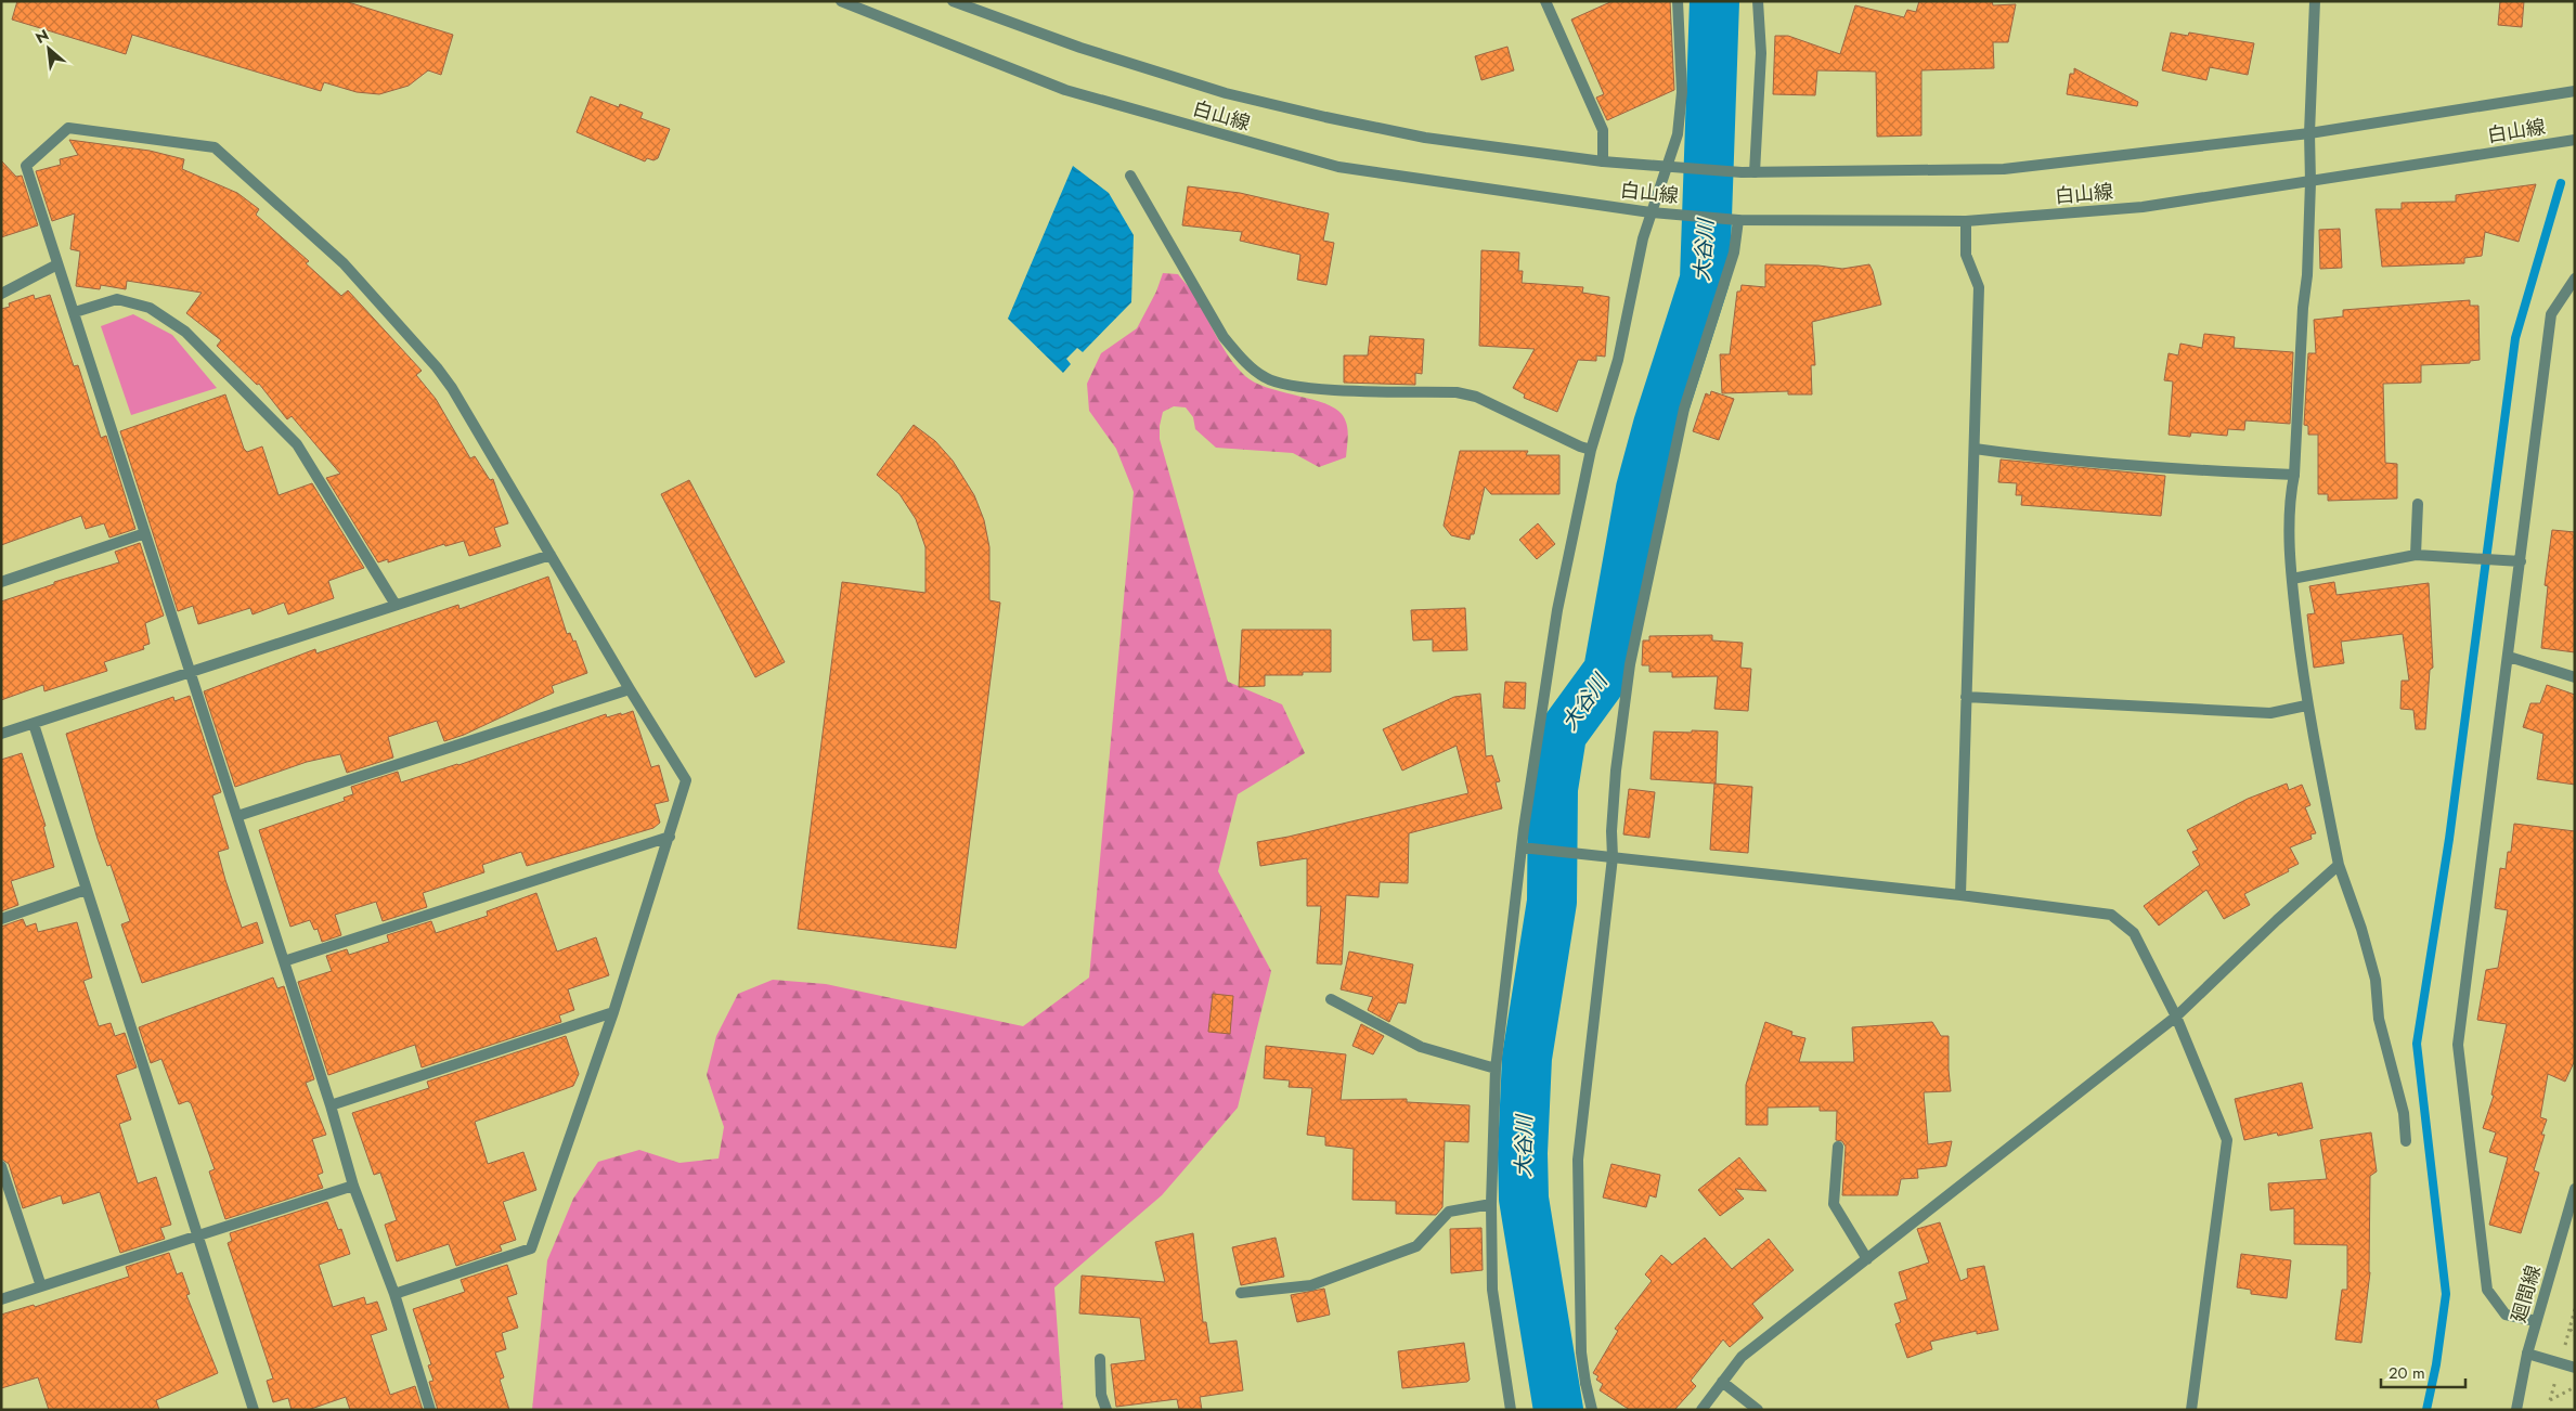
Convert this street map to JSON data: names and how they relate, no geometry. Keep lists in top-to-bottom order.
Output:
{
  "streets": {
    "street": ["白山線", "廻間線"]
  },
  "water": ["大谷川"],
  "scale_bar": "20 m",
  "north": "top left"
}
